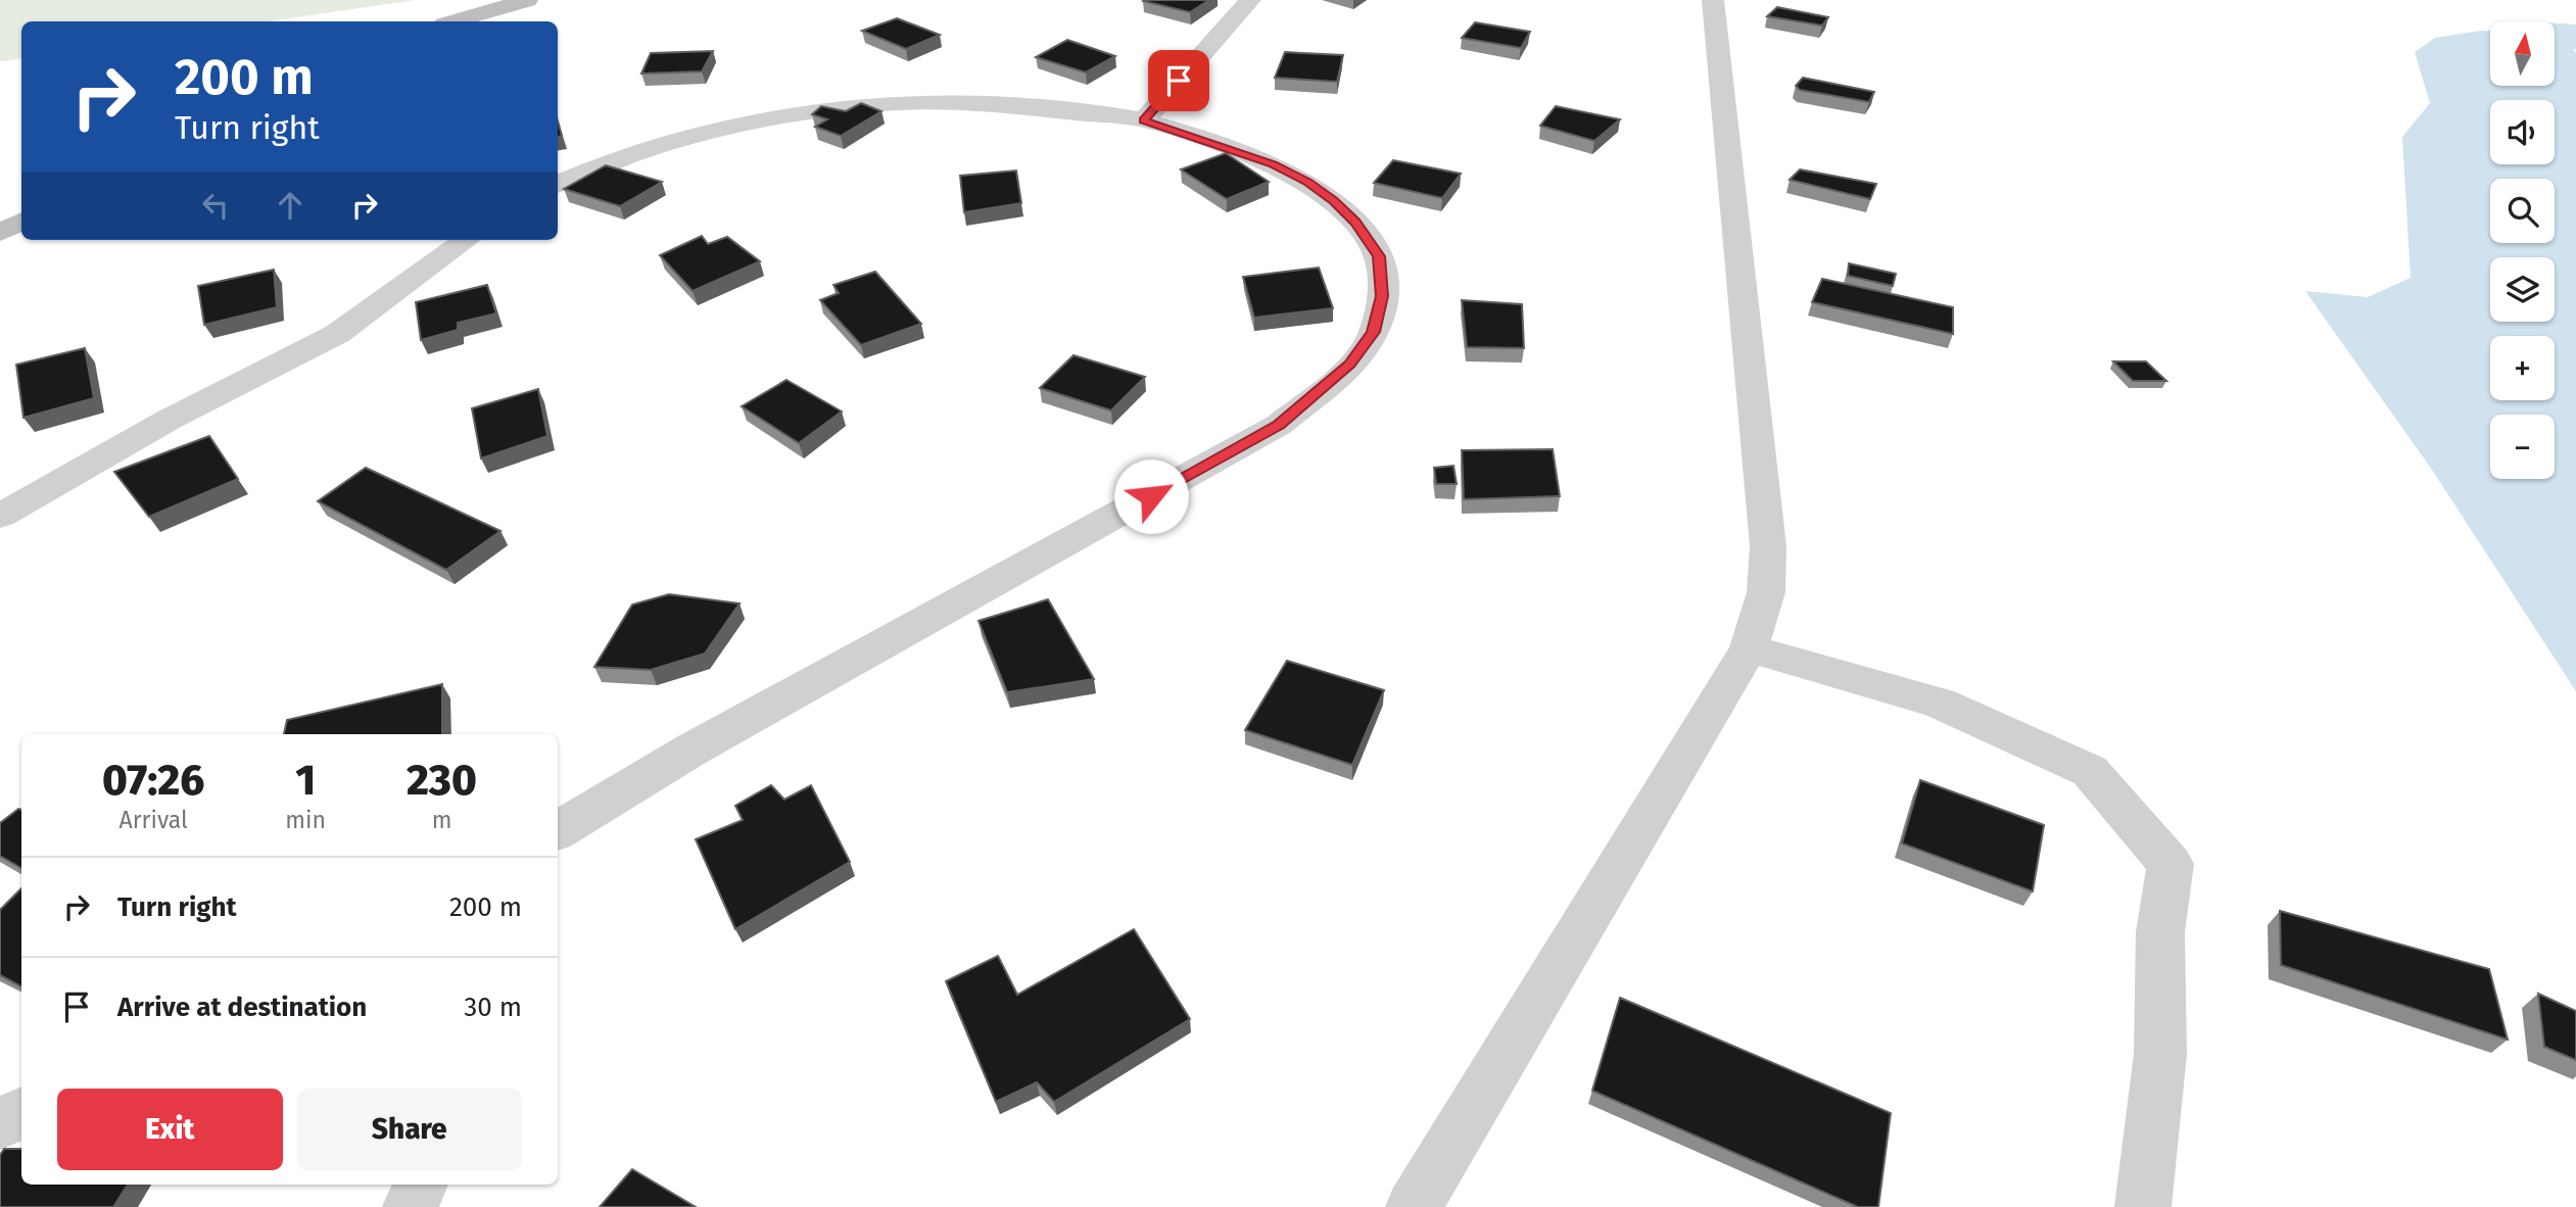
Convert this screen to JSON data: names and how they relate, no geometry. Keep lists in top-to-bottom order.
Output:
{
  "north": "top",
  "page": {
    "map_buttons": ["+", "−"],
    "turn": ["200 m", "Turn right"],
    "eta": [
      "07:26",
      "Arrival",
      "1",
      "min",
      "230",
      "m"
    ],
    "list": [
      {
        "name": "Turn right",
        "value": "200 m"
      },
      {
        "name": "Arrive at destination",
        "value": "30 m"
      }
    ],
    "buttons": ["Exit", "Share"]
  }
}
